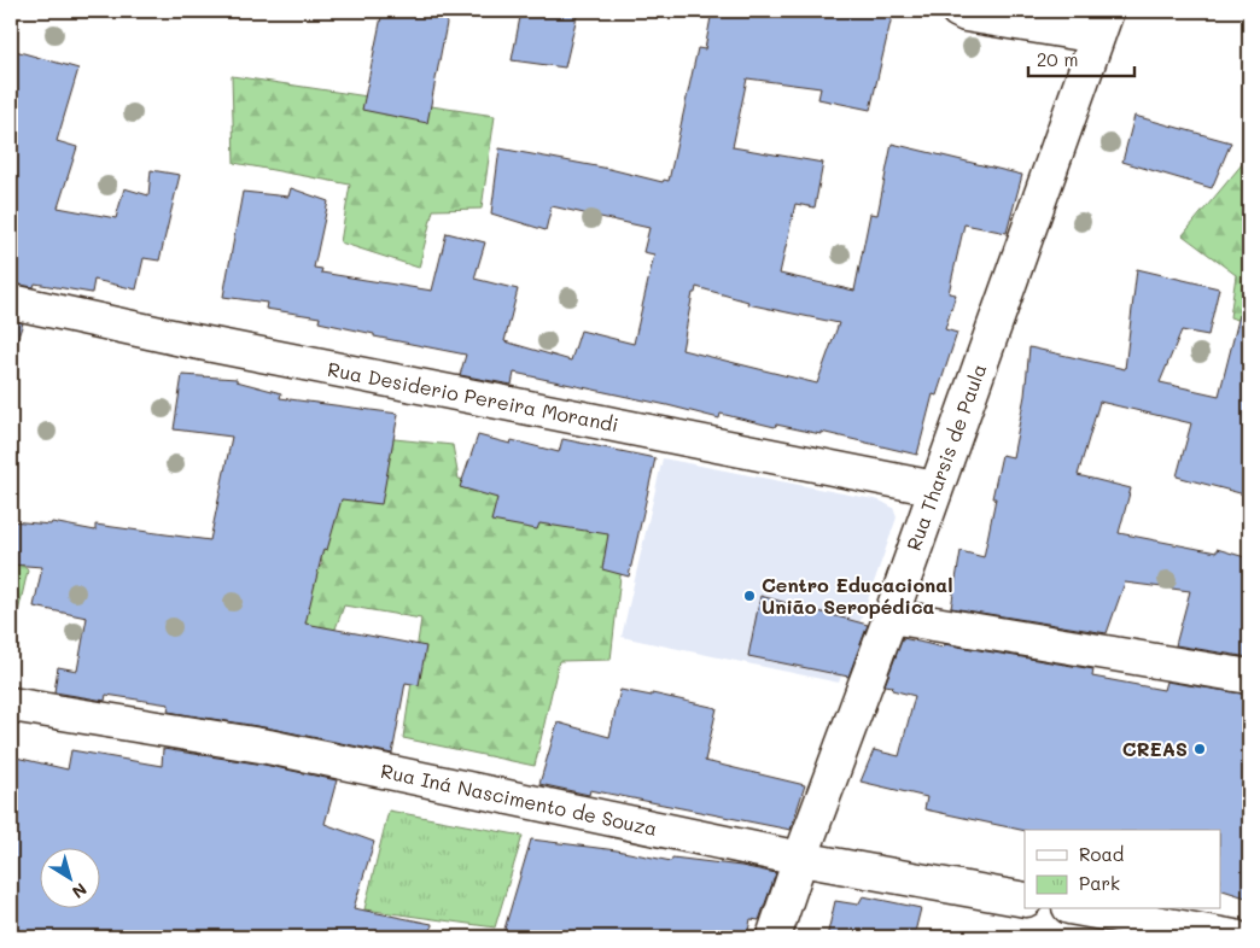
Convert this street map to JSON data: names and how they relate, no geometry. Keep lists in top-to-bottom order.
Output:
{
  "streets": {
    "street": ["Rua Desiderio Pereira Morandi", "Rua Tharsis de Paula", "Rua Iná Nascimento de Souza"]
  },
  "crossings": [
    ["Rua Desiderio Pereira Morandi", "Rua Tharsis de Paula"],
    ["Rua Tharsis de Paula", "Rua Iná Nascimento de Souza"]
  ],
  "places": ["Centro Educacional União Seropédica", "CREAS"],
  "legend": ["Road", "Park"],
  "scale_bar": "20 m",
  "north": "bottom right"
}
